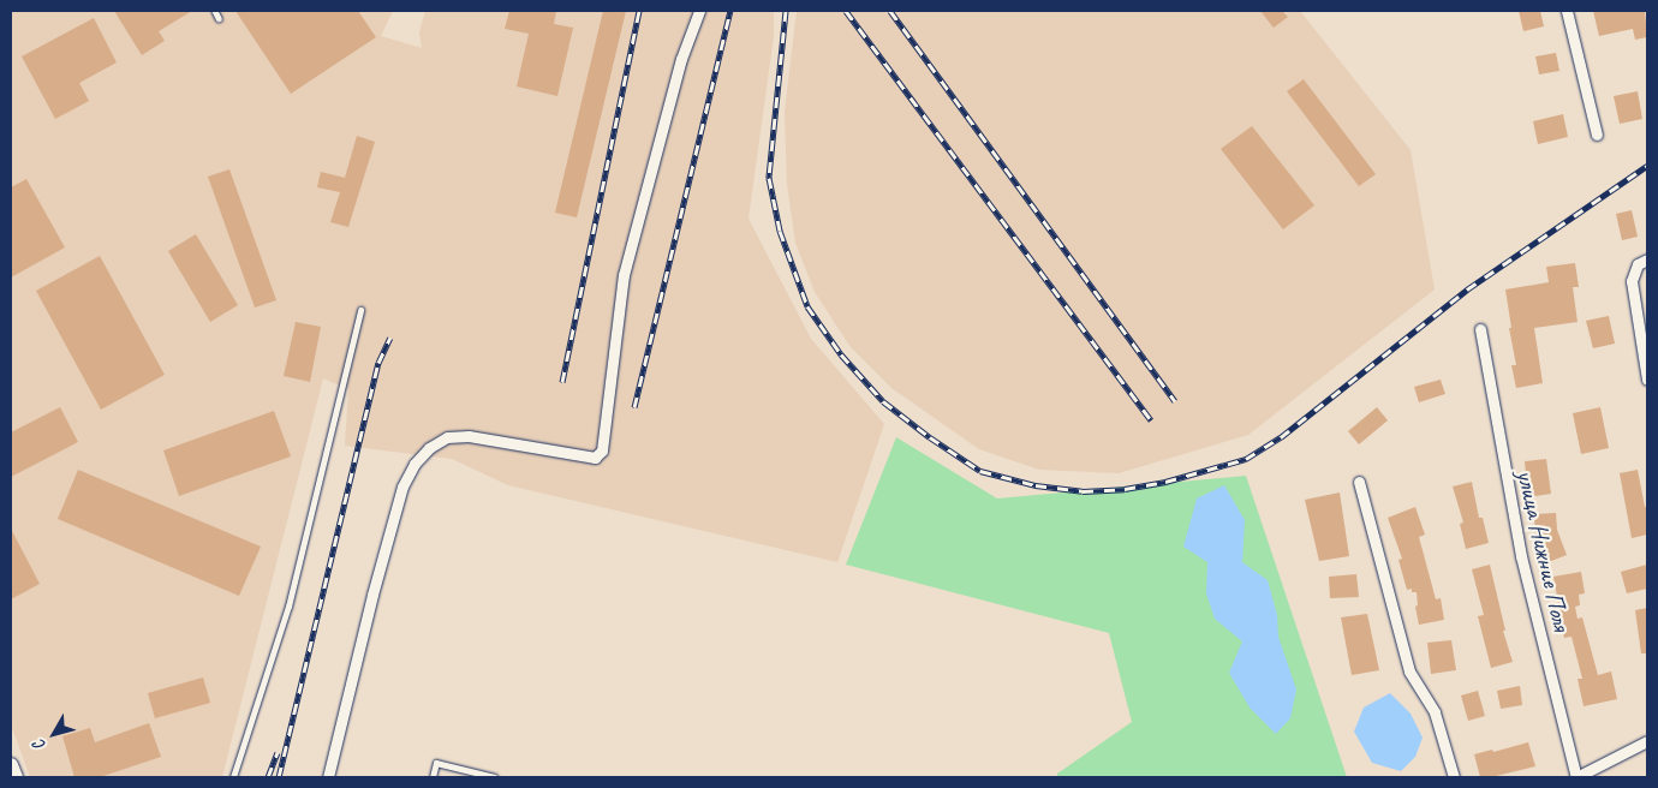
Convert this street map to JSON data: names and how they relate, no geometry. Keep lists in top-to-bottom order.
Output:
{
  "streets": {
    "street": ["улица Нижние Поля"]
  },
  "north": "bottom left"
}
